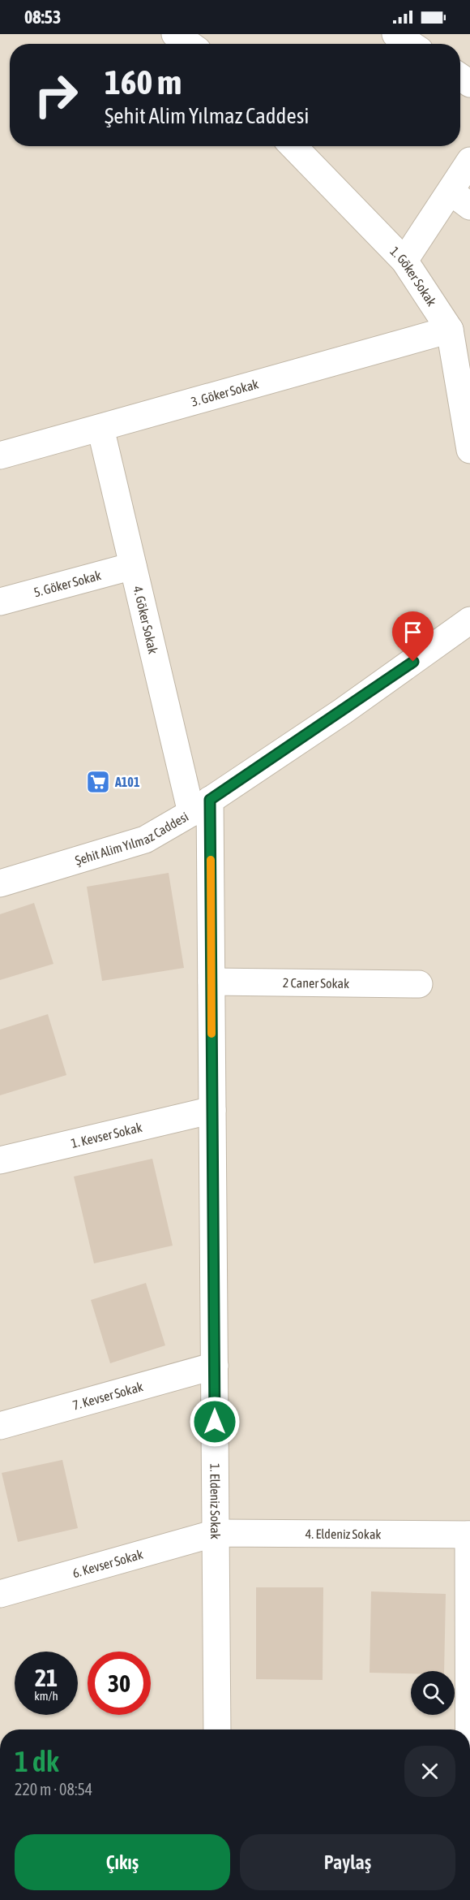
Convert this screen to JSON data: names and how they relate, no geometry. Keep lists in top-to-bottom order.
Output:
{
  "streets": {
    "street": [
      "1. Göker Sokak",
      "3. Göker Sokak",
      "5. Göker Sokak",
      "4. Göker Sokak",
      "Şehit Alim Yılmaz Caddesi",
      "2 Caner Sokak",
      "1. Kevser Sokak",
      "7. Kevser Sokak",
      "1. Eldeniz Sokak",
      "4. Eldeniz Sokak",
      "6. Kevser Sokak"
    ]
  },
  "crossings": [
    ["1. Göker Sokak", "3. Göker Sokak"],
    ["3. Göker Sokak", "4. Göker Sokak"],
    ["5. Göker Sokak", "4. Göker Sokak"],
    ["4. Göker Sokak", "Şehit Alim Yılmaz Caddesi"],
    ["4. Göker Sokak", "1. Eldeniz Sokak"],
    ["Şehit Alim Yılmaz Caddesi", "1. Eldeniz Sokak"],
    ["2 Caner Sokak", "1. Eldeniz Sokak"],
    ["1. Kevser Sokak", "1. Eldeniz Sokak"],
    ["7. Kevser Sokak", "1. Eldeniz Sokak"],
    ["1. Eldeniz Sokak", "4. Eldeniz Sokak"],
    ["1. Eldeniz Sokak", "6. Kevser Sokak"],
    ["4. Eldeniz Sokak", "6. Kevser Sokak"]
  ],
  "places": {
    "supermarket": ["A101"]
  },
  "page": {
    "status": "08:53",
    "turn": ["160 m", "Şehit Alim Yılmaz Caddesi"],
    "speed": "21 km/h",
    "limit": "30",
    "heading": ["1 dk", "220 m · 08:54"],
    "buttons": ["Çıkış", "Paylaş"]
  }
}
